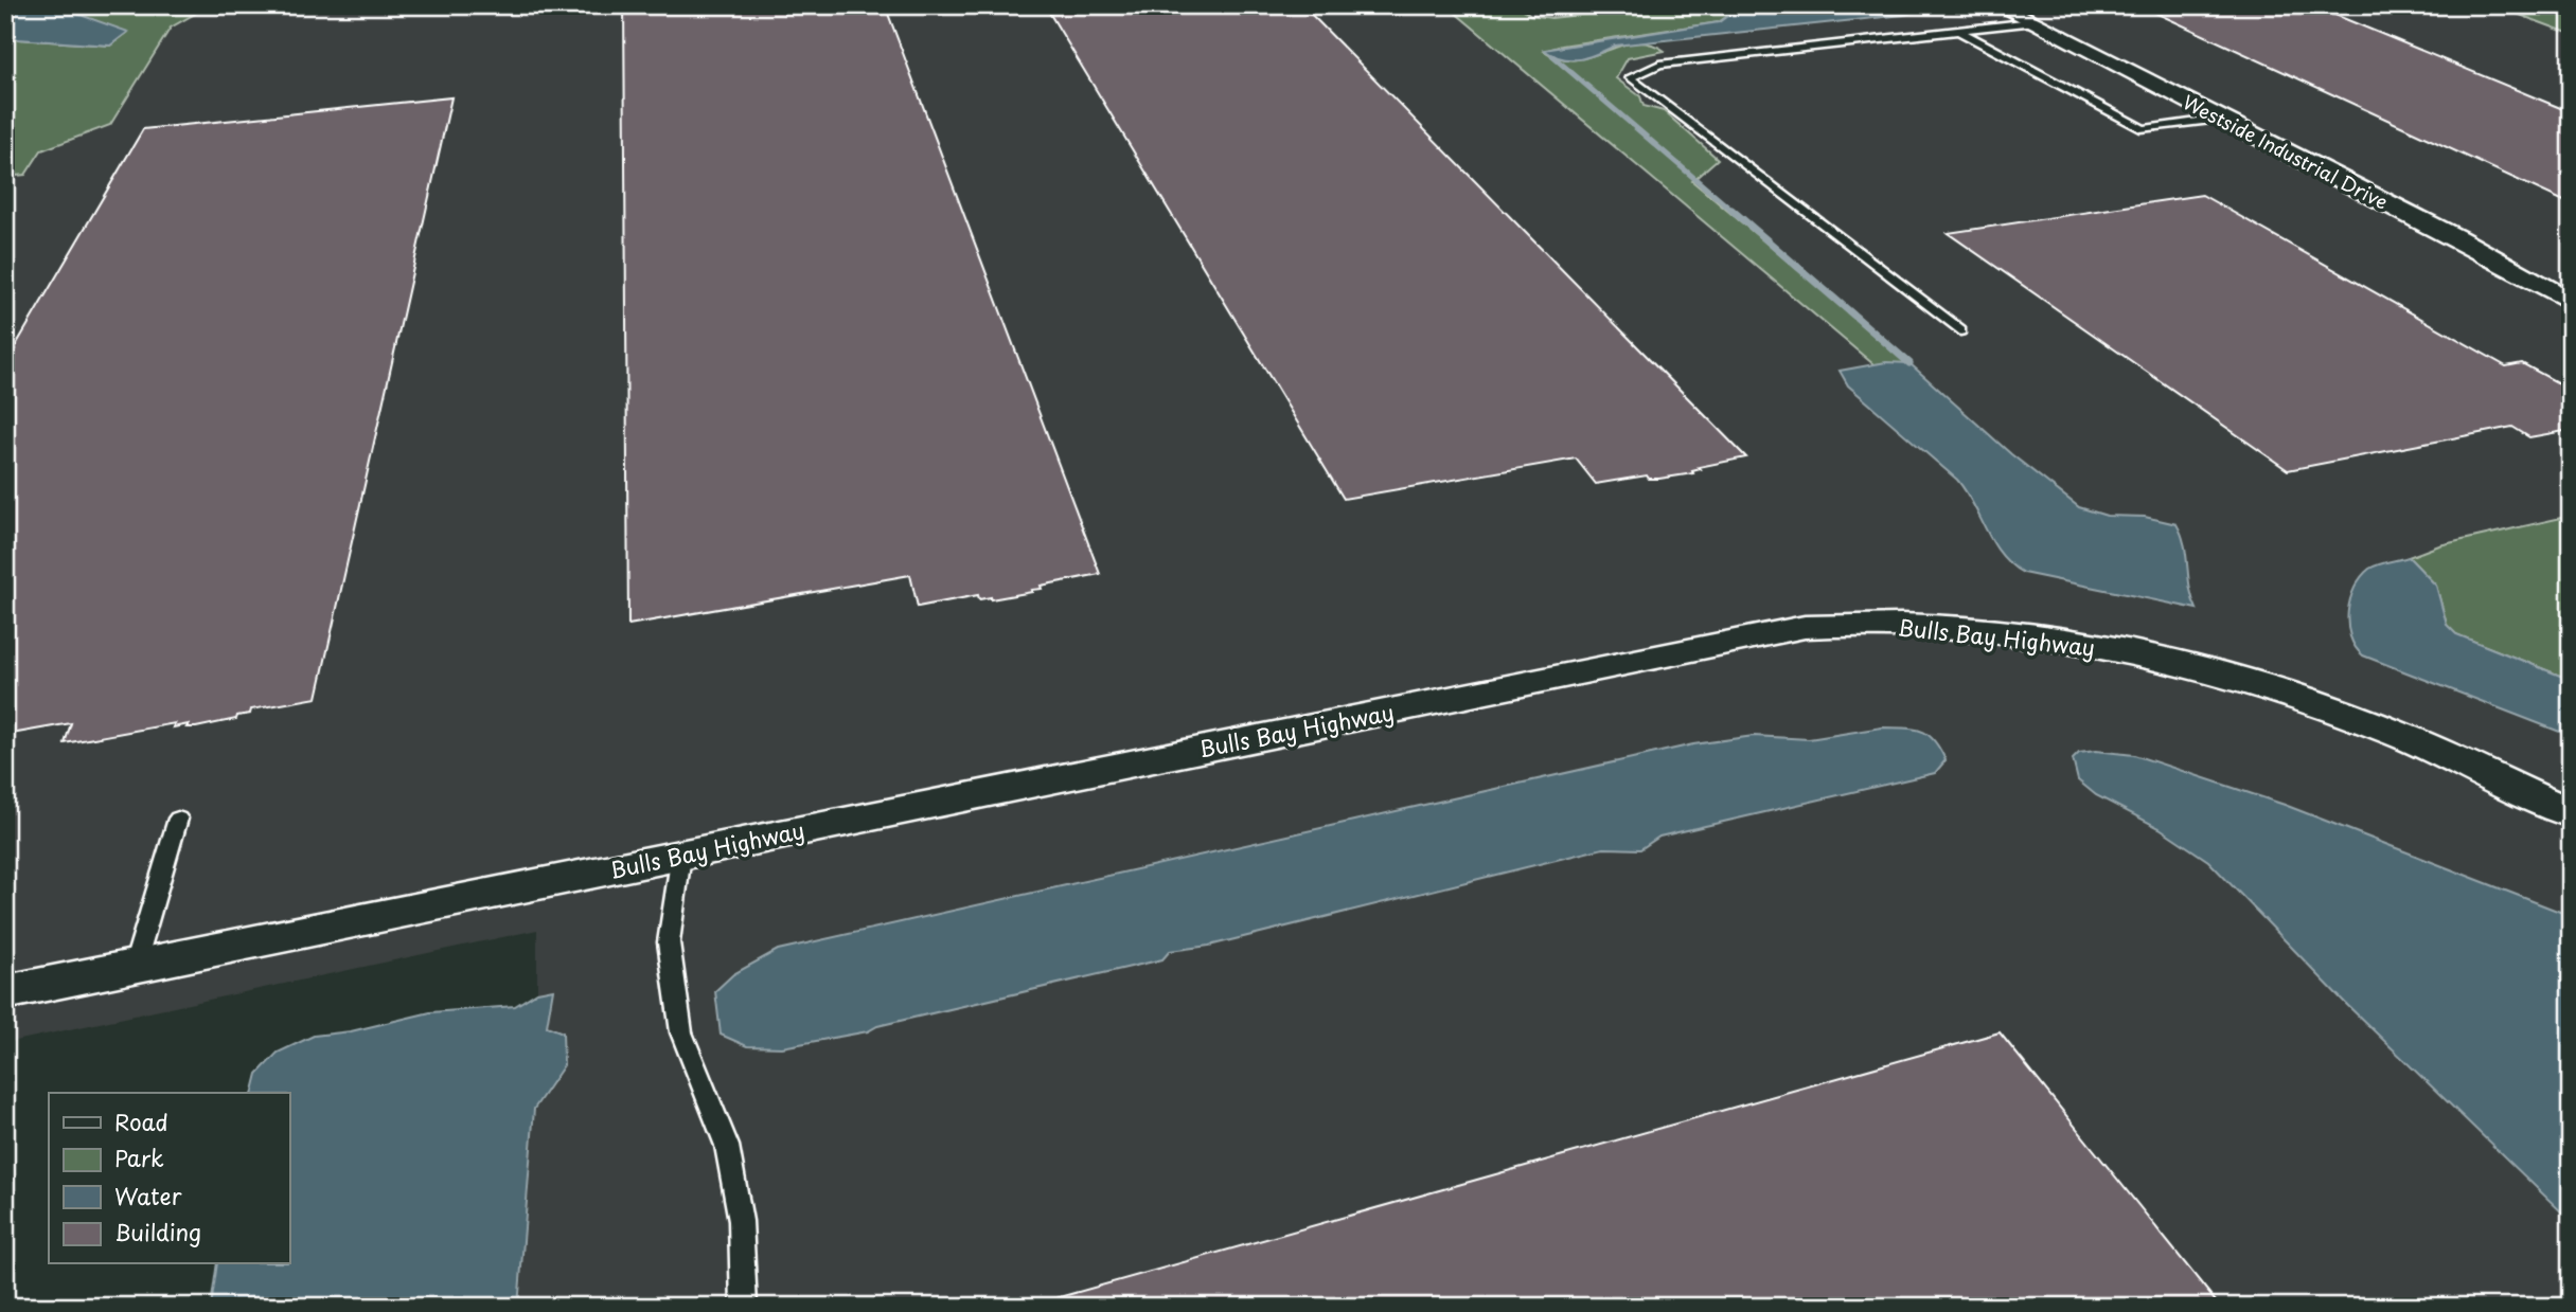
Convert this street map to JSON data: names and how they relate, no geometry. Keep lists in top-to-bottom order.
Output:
{
  "streets": {
    "street": ["Westside Industrial Drive", "Bulls Bay Highway"]
  },
  "legend": [
    "Road",
    "Park",
    "Water",
    "Building"
  ]
}
